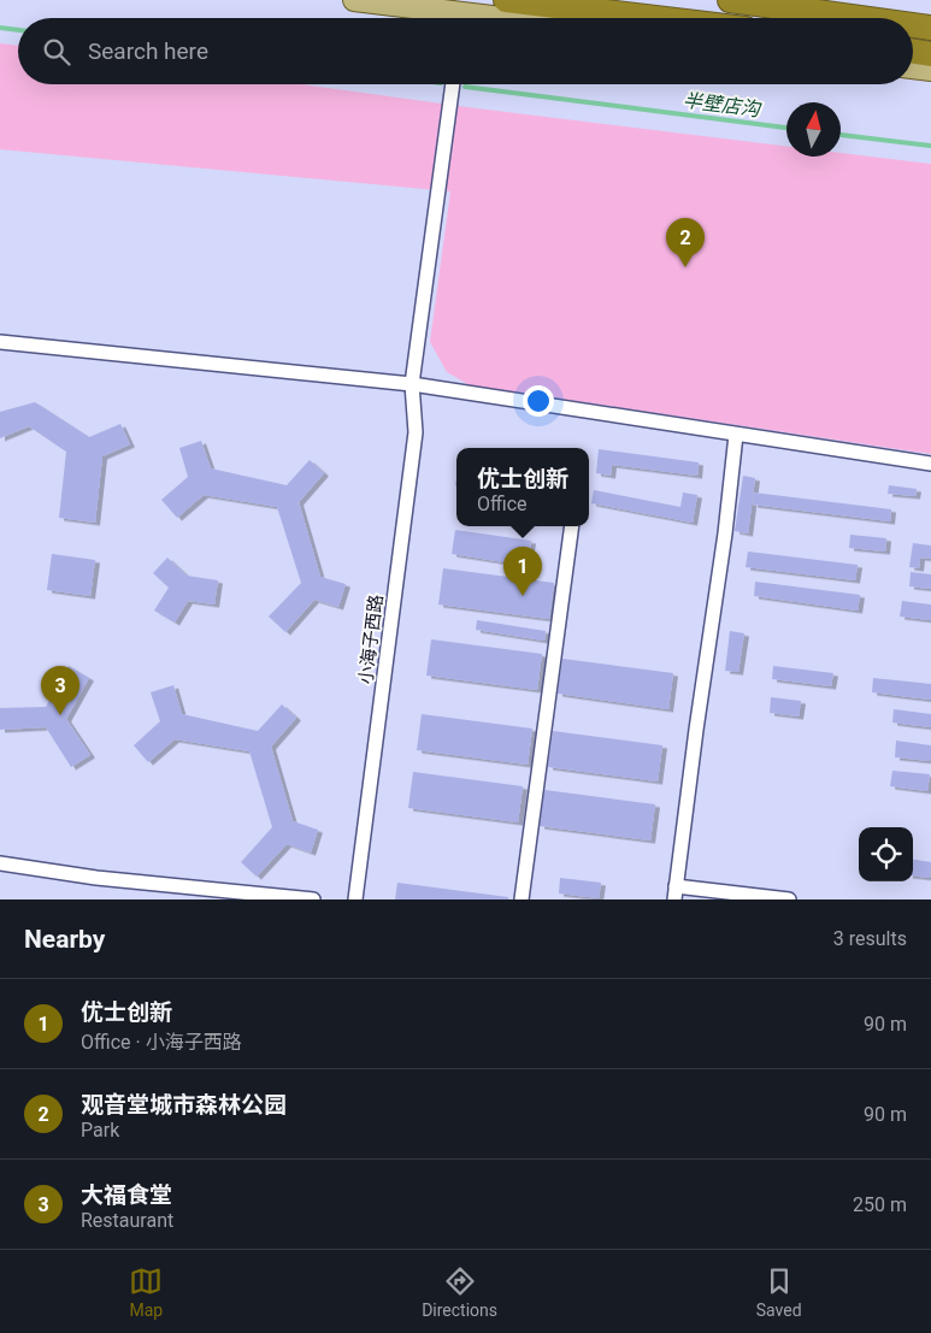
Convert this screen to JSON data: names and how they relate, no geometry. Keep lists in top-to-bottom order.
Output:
{
  "streets": {
    "street": ["小海子西路"]
  },
  "water": ["半壁店沟"],
  "north": "top",
  "page": {
    "search": "Search here",
    "pins": ["2", "1", "3"],
    "popup": ["优士创新", "Office"],
    "heading": ["Nearby", "3 results"],
    "list": [
      {
        "mark": "1",
        "name": "优士创新",
        "note": "Office · 小海子西路",
        "value": "90 m"
      },
      {
        "mark": "2",
        "name": "观音堂城市森林公园",
        "note": "Park",
        "value": "90 m"
      },
      {
        "mark": "3",
        "name": "大福食堂",
        "note": "Restaurant",
        "value": "250 m"
      }
    ],
    "nav": ["Map", "Directions", "Saved"]
  }
}
